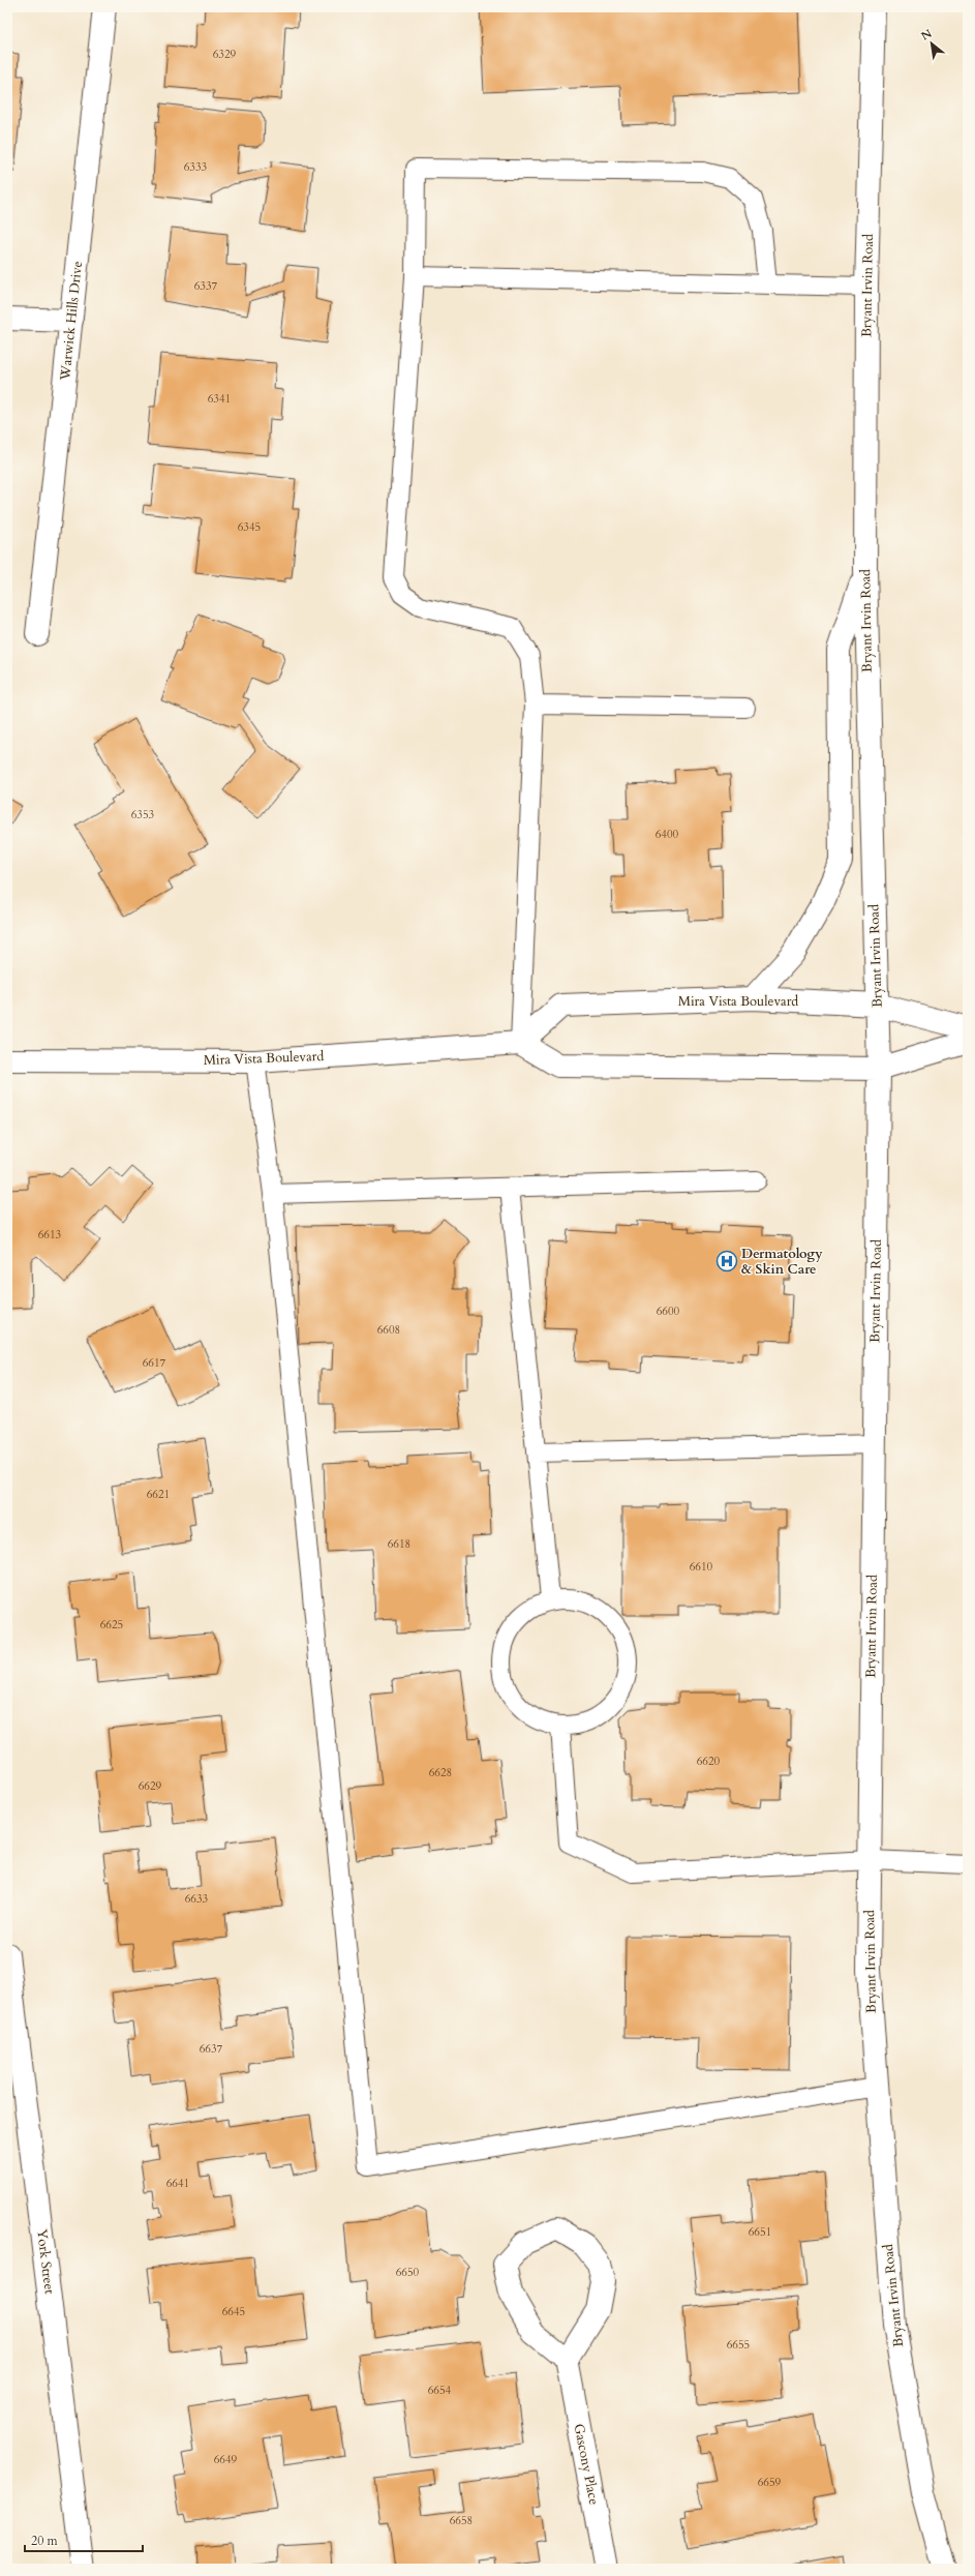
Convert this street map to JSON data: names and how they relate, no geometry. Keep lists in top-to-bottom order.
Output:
{
  "streets": {
    "street": [
      "Bryant Irvin Road",
      "Warwick Hills Drive",
      "Mira Vista Boulevard",
      "York Street",
      "Gascony Place"
    ]
  },
  "crossings": [
    ["Bryant Irvin Road", "Mira Vista Boulevard"]
  ],
  "places": {
    "hospital": ["Dermatology & Skin Care"]
  },
  "house_numbers": [
    "6329",
    "6333",
    "6337",
    "6341",
    "6345",
    "6353",
    "6400",
    "6613",
    "6600",
    "6608",
    "6617",
    "6621",
    "6618",
    "6610",
    "6625",
    "6620",
    "6628",
    "6629",
    "6633",
    "6637",
    "6641",
    "6651",
    "6650",
    "6645",
    "6655",
    "6654",
    "6649",
    "6659",
    "6658"
  ],
  "scale_bar": "20 m",
  "north": "top left"
}
